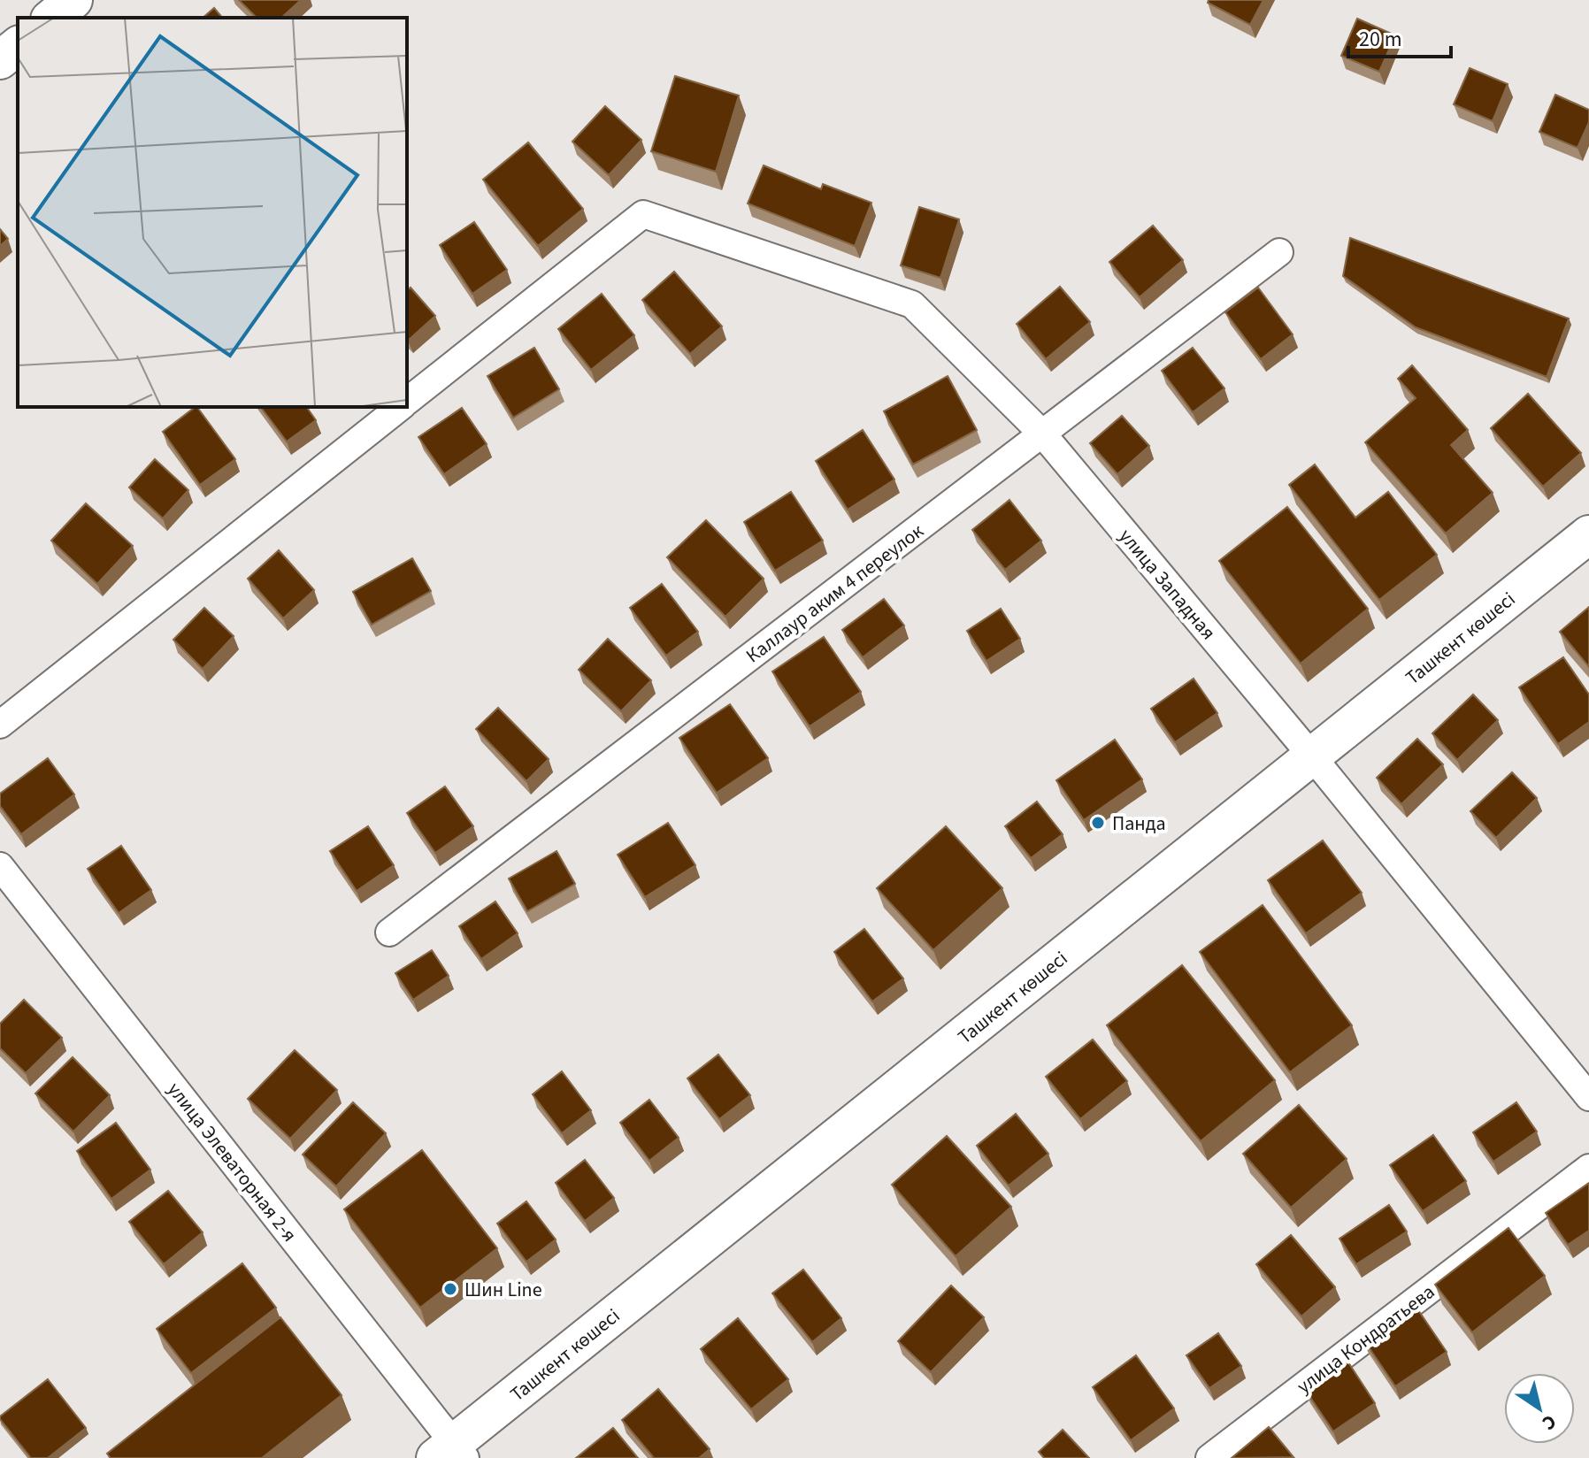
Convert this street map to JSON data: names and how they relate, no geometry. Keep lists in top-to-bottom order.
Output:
{
  "streets": {
    "main road": ["Ташкент көшесі"],
    "street": [
      "улица Западная",
      "Каллаур аким 4 переулок",
      "улица Элеваторная 2-я",
      "улица Кондратьева"
    ]
  },
  "crossings": [
    ["улица Западная", "Каллаур аким 4 переулок"],
    ["улица Западная", "Ташкент көшесі"],
    ["Ташкент көшесі", "улица Элеваторная 2-я"]
  ],
  "places": ["Панда", "Шин Line"],
  "scale_bar": "20 m",
  "north": "bottom right"
}
